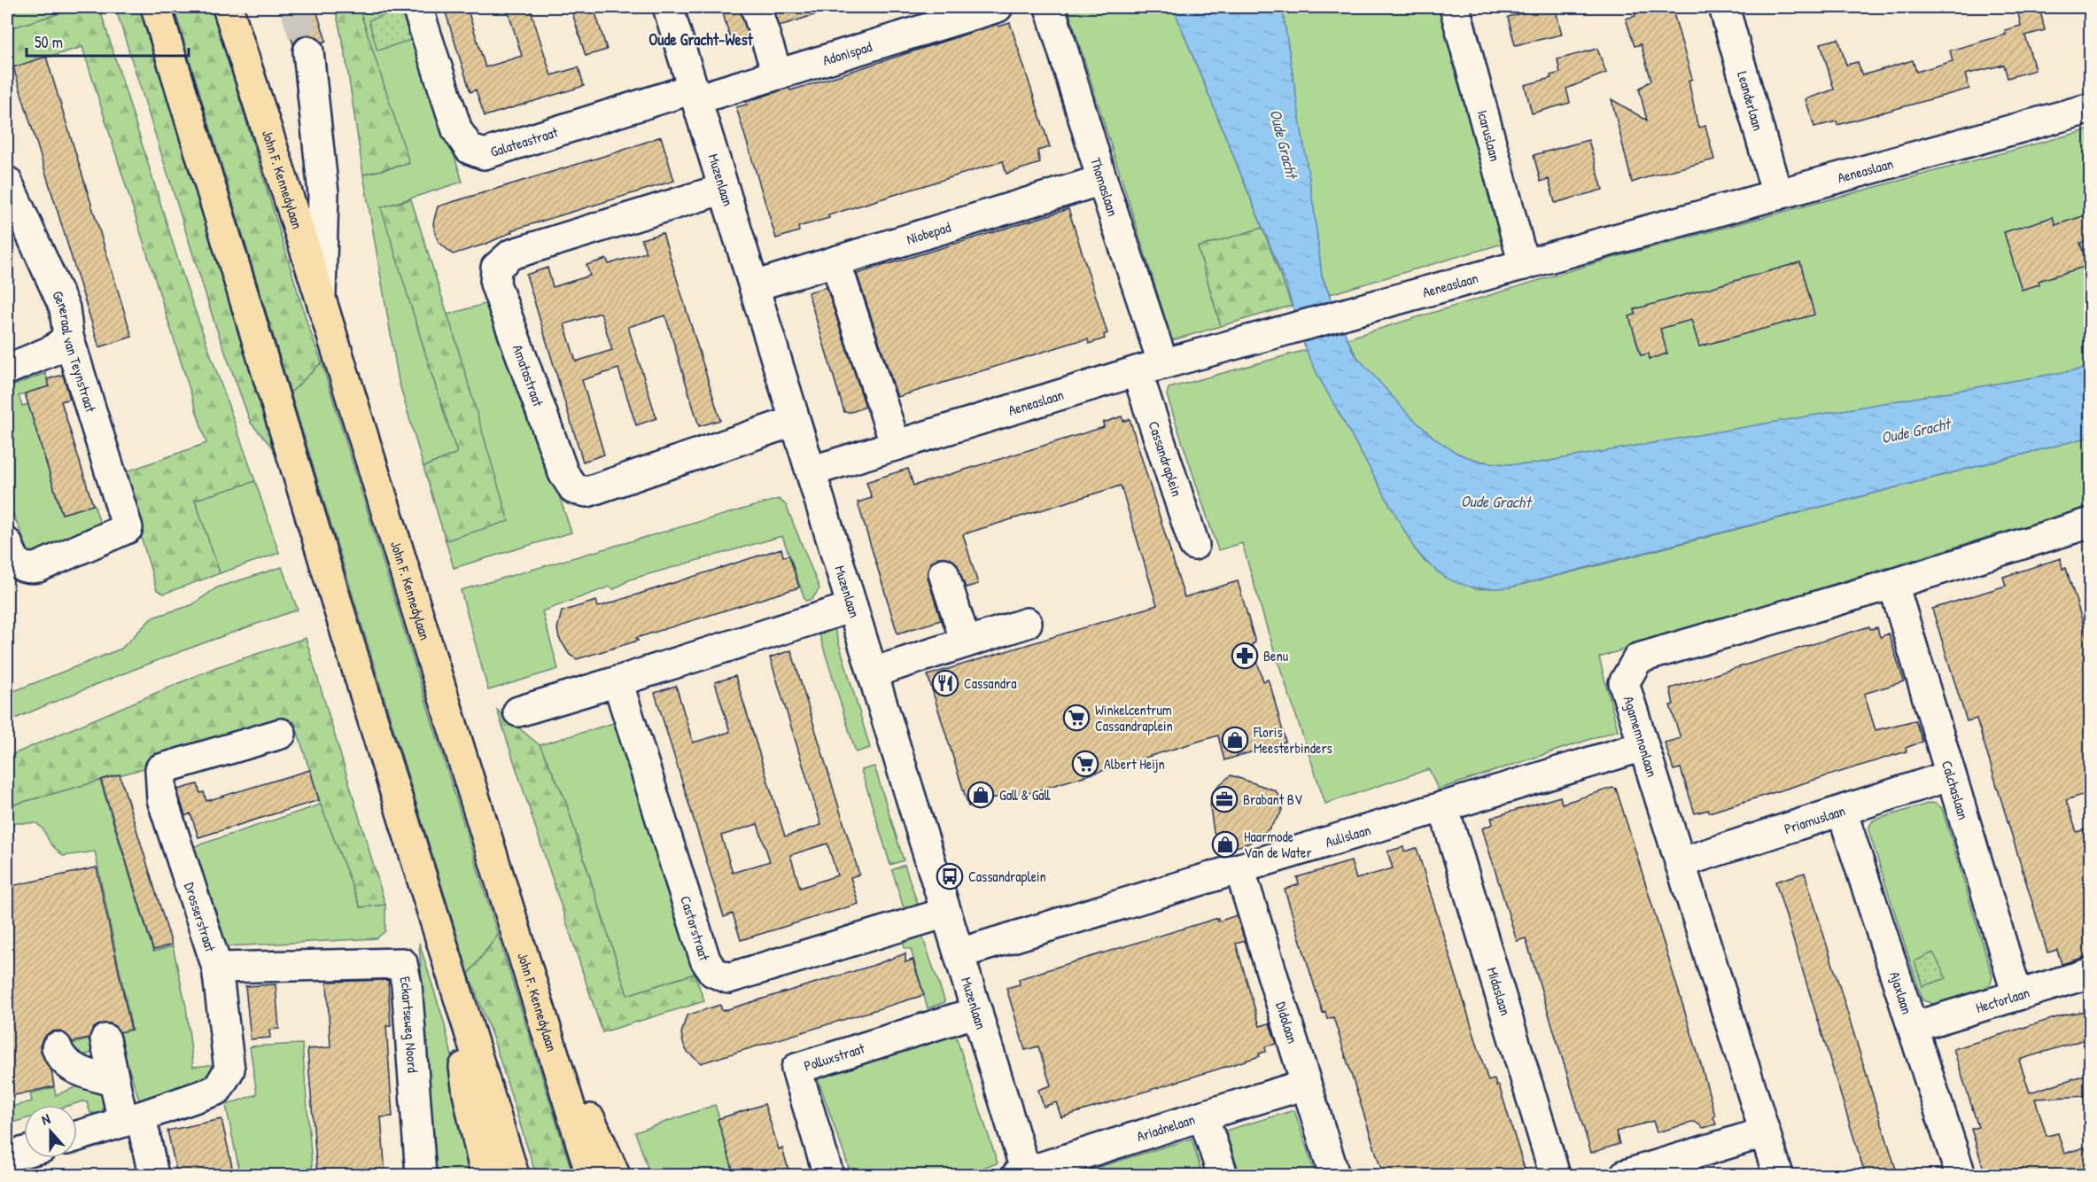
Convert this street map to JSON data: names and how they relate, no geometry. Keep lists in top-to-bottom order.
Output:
{
  "streets": {
    "main road": ["John F. Kennedylaan"],
    "street": [
      "Adonispad",
      "Leanderlaan",
      "Icaruslaan",
      "Galateastraat",
      "Aeneaslaan",
      "Muzenlaan",
      "Thomaslaan",
      "Niobepad",
      "Generaal van Teynstraat",
      "Amatastraat",
      "Cassandraplein",
      "Agamemnonlaan",
      "Calchaslaan",
      "Priamuslaan",
      "Aulislaan",
      "Drosserstraat",
      "Castorstraat",
      "Midaslaan",
      "Ajaxlaan",
      "Hectorlaan",
      "Didolaan",
      "Eckartseweg Noord",
      "Polluxstraat",
      "Ariadnelaan"
    ]
  },
  "crossings": [
    ["Adonispad", "Galateastraat"],
    ["Adonispad", "Muzenlaan"],
    ["Leanderlaan", "Aeneaslaan"],
    ["Icaruslaan", "Aeneaslaan"],
    ["Galateastraat", "Muzenlaan"],
    ["Aeneaslaan", "Muzenlaan"],
    ["Aeneaslaan", "Thomaslaan"],
    ["Aeneaslaan", "Cassandraplein"],
    ["Muzenlaan", "Niobepad"],
    ["Muzenlaan", "Amatastraat"],
    ["Muzenlaan", "Aulislaan"],
    ["Muzenlaan", "Castorstraat"],
    ["Muzenlaan", "Polluxstraat"],
    ["Muzenlaan", "Ariadnelaan"],
    ["Thomaslaan", "Niobepad"],
    ["Thomaslaan", "Cassandraplein"],
    ["Agamemnonlaan", "Calchaslaan"],
    ["Agamemnonlaan", "Priamuslaan"],
    ["Agamemnonlaan", "Aulislaan"],
    ["Calchaslaan", "Priamuslaan"],
    ["Calchaslaan", "Hectorlaan"],
    ["Priamuslaan", "Ajaxlaan"],
    ["Aulislaan", "Midaslaan"],
    ["Aulislaan", "Didolaan"],
    ["Drosserstraat", "Eckartseweg Noord"],
    ["Ajaxlaan", "Hectorlaan"],
    ["Didolaan", "Ariadnelaan"]
  ],
  "districts": ["Oude Gracht-West"],
  "water": ["Oude Gracht"],
  "places": {
    "pharmacy": ["Benu"],
    "restaurant": ["Cassandra"],
    "supermarket": ["Winkelcentrum Cassandraplein", "Albert Heijn"],
    "shop": ["Floris Meesterbinders", "Gall & Gall", "Haarmode Van de Water"],
    "office": ["Brabant BV"],
    "bus stop": ["Cassandraplein"]
  },
  "scale_bar": "50 m",
  "north": "top"
}
